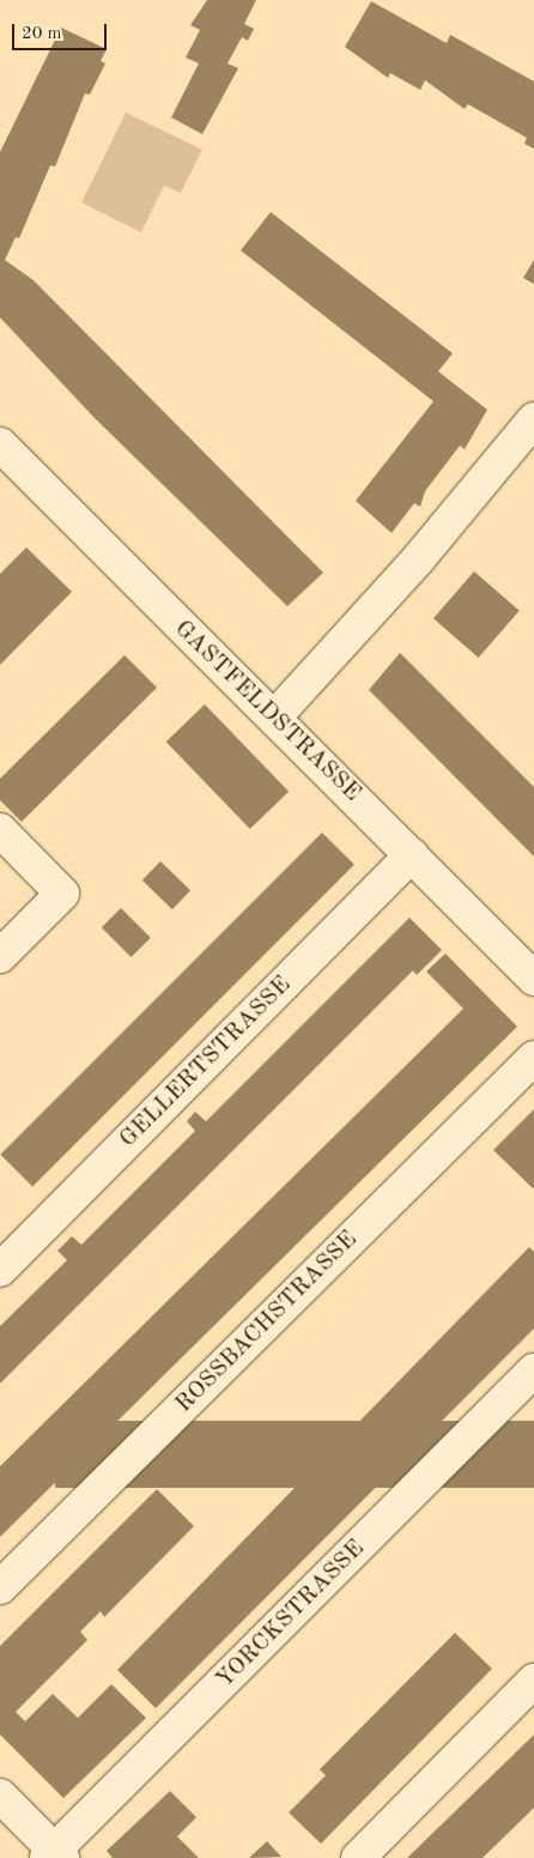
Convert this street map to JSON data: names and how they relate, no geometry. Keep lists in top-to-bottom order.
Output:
{
  "streets": {
    "street": [
      "GASTFELDSTRASSE",
      "GELLERTSTRASSE",
      "ROSSBACHSTRASSE",
      "YORCKSTRASSE"
    ]
  },
  "crossings": [
    ["GASTFELDSTRASSE", "GELLERTSTRASSE"]
  ],
  "scale_bar": "20 m"
}
